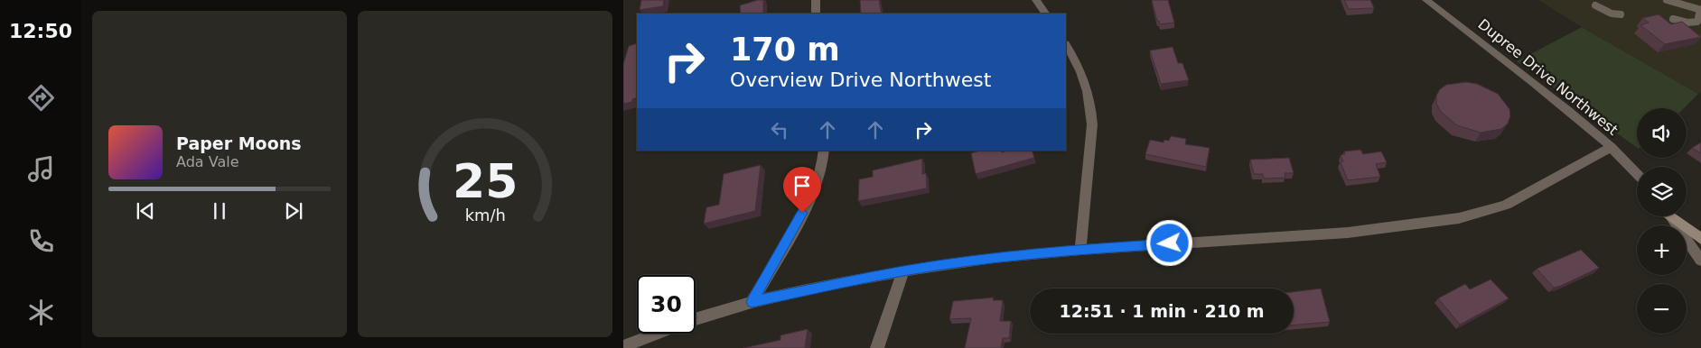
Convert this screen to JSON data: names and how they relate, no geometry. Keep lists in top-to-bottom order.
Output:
{
  "streets": {
    "street": ["Dupree Drive Northwest"]
  },
  "page": {
    "tabs": "12:50",
    "turn": ["170 m", "Overview Drive Northwest"],
    "map_buttons": ["+", "−"],
    "song": ["Paper Moons", "Ada Vale"],
    "limit": "30",
    "trip": "12:51 · 1 min · 210 m",
    "gauge": ["25", "km/h"]
  }
}
